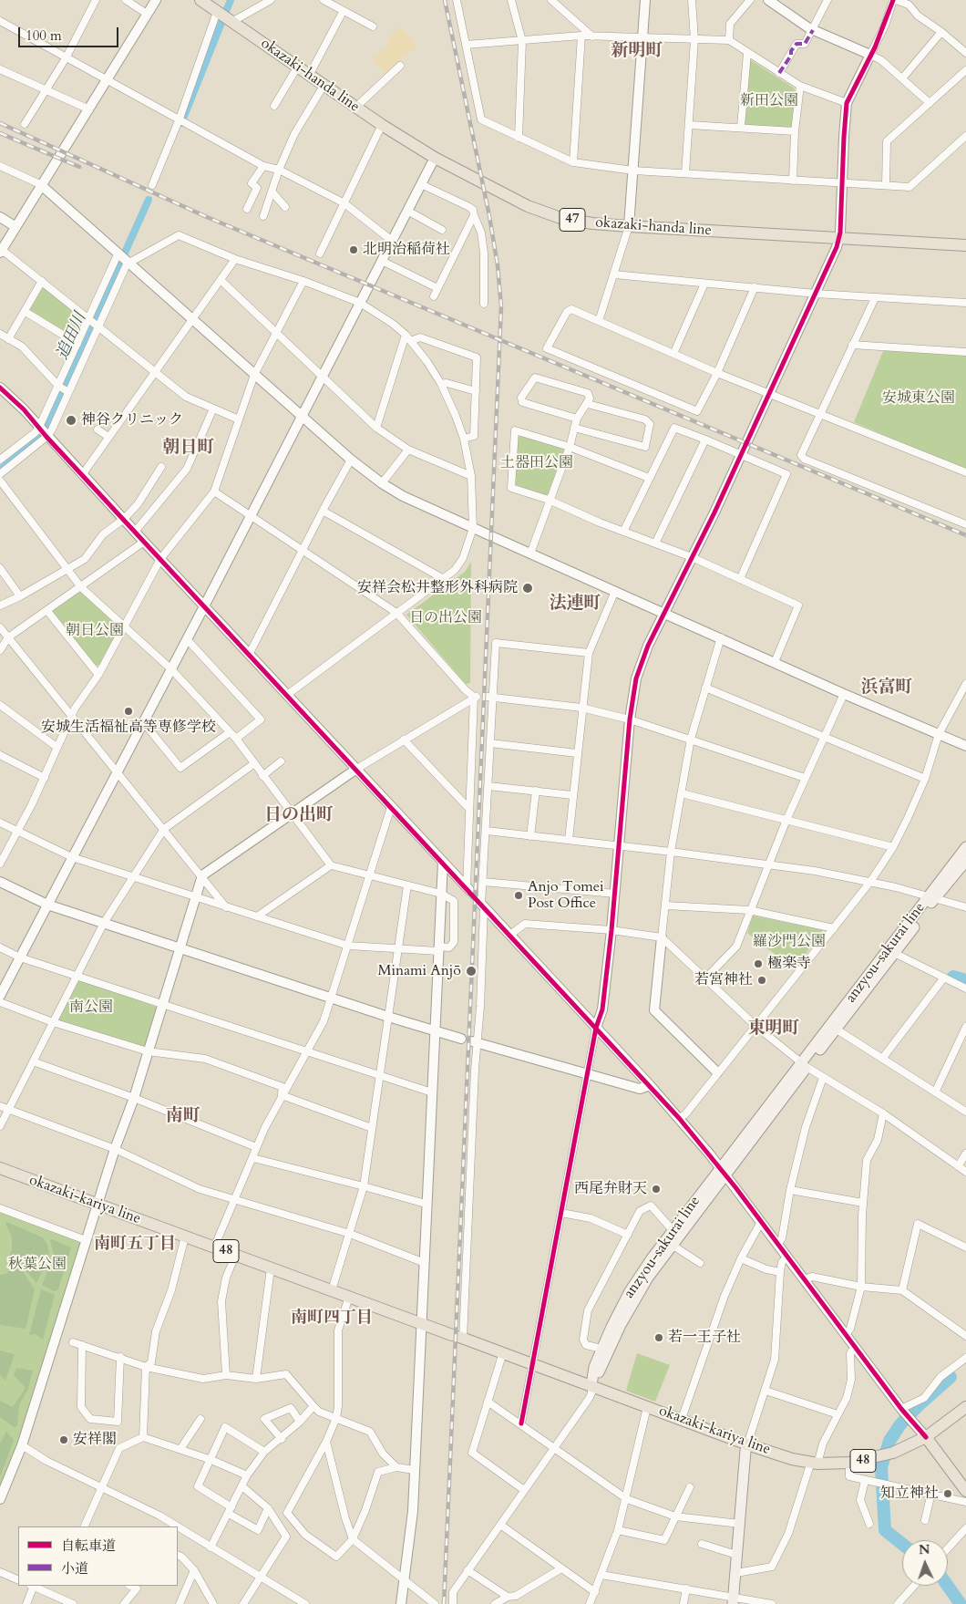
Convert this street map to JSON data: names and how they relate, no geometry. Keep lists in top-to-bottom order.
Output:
{
  "streets": {
    "main road": [
      "okazaki-handa line",
      "47",
      "anzyou-sakurai line",
      "okazaki-kariya line",
      "48"
    ]
  },
  "crossings": [
    ["okazaki-handa line", "47"],
    ["anzyou-sakurai line", "okazaki-kariya line"]
  ],
  "districts": [
    "新明町",
    "朝日町",
    "法連町",
    "浜富町",
    "日の出町",
    "東明町",
    "南町",
    "南町五丁目",
    "南町四丁目"
  ],
  "water": ["追田川"],
  "parks": [
    "新田公園",
    "安城東公園",
    "土器田公園",
    "日の出公園",
    "朝日公園",
    "羅沙門公園",
    "南公園",
    "秋葉公園"
  ],
  "places": [
    "北明治稲荷社",
    "神谷クリニック",
    "安祥会松井整形外科病院",
    "安城生活福祉高等専修学校",
    "Anjo Tomei Post Office",
    "極楽寺",
    "Minami Anjō",
    "若宮神社",
    "西尾弁財天",
    "若一王子社",
    "安祥閣",
    "知立神社"
  ],
  "legend": ["自転車道", "小道"],
  "scale_bar": "100 m",
  "north": "top"
}
